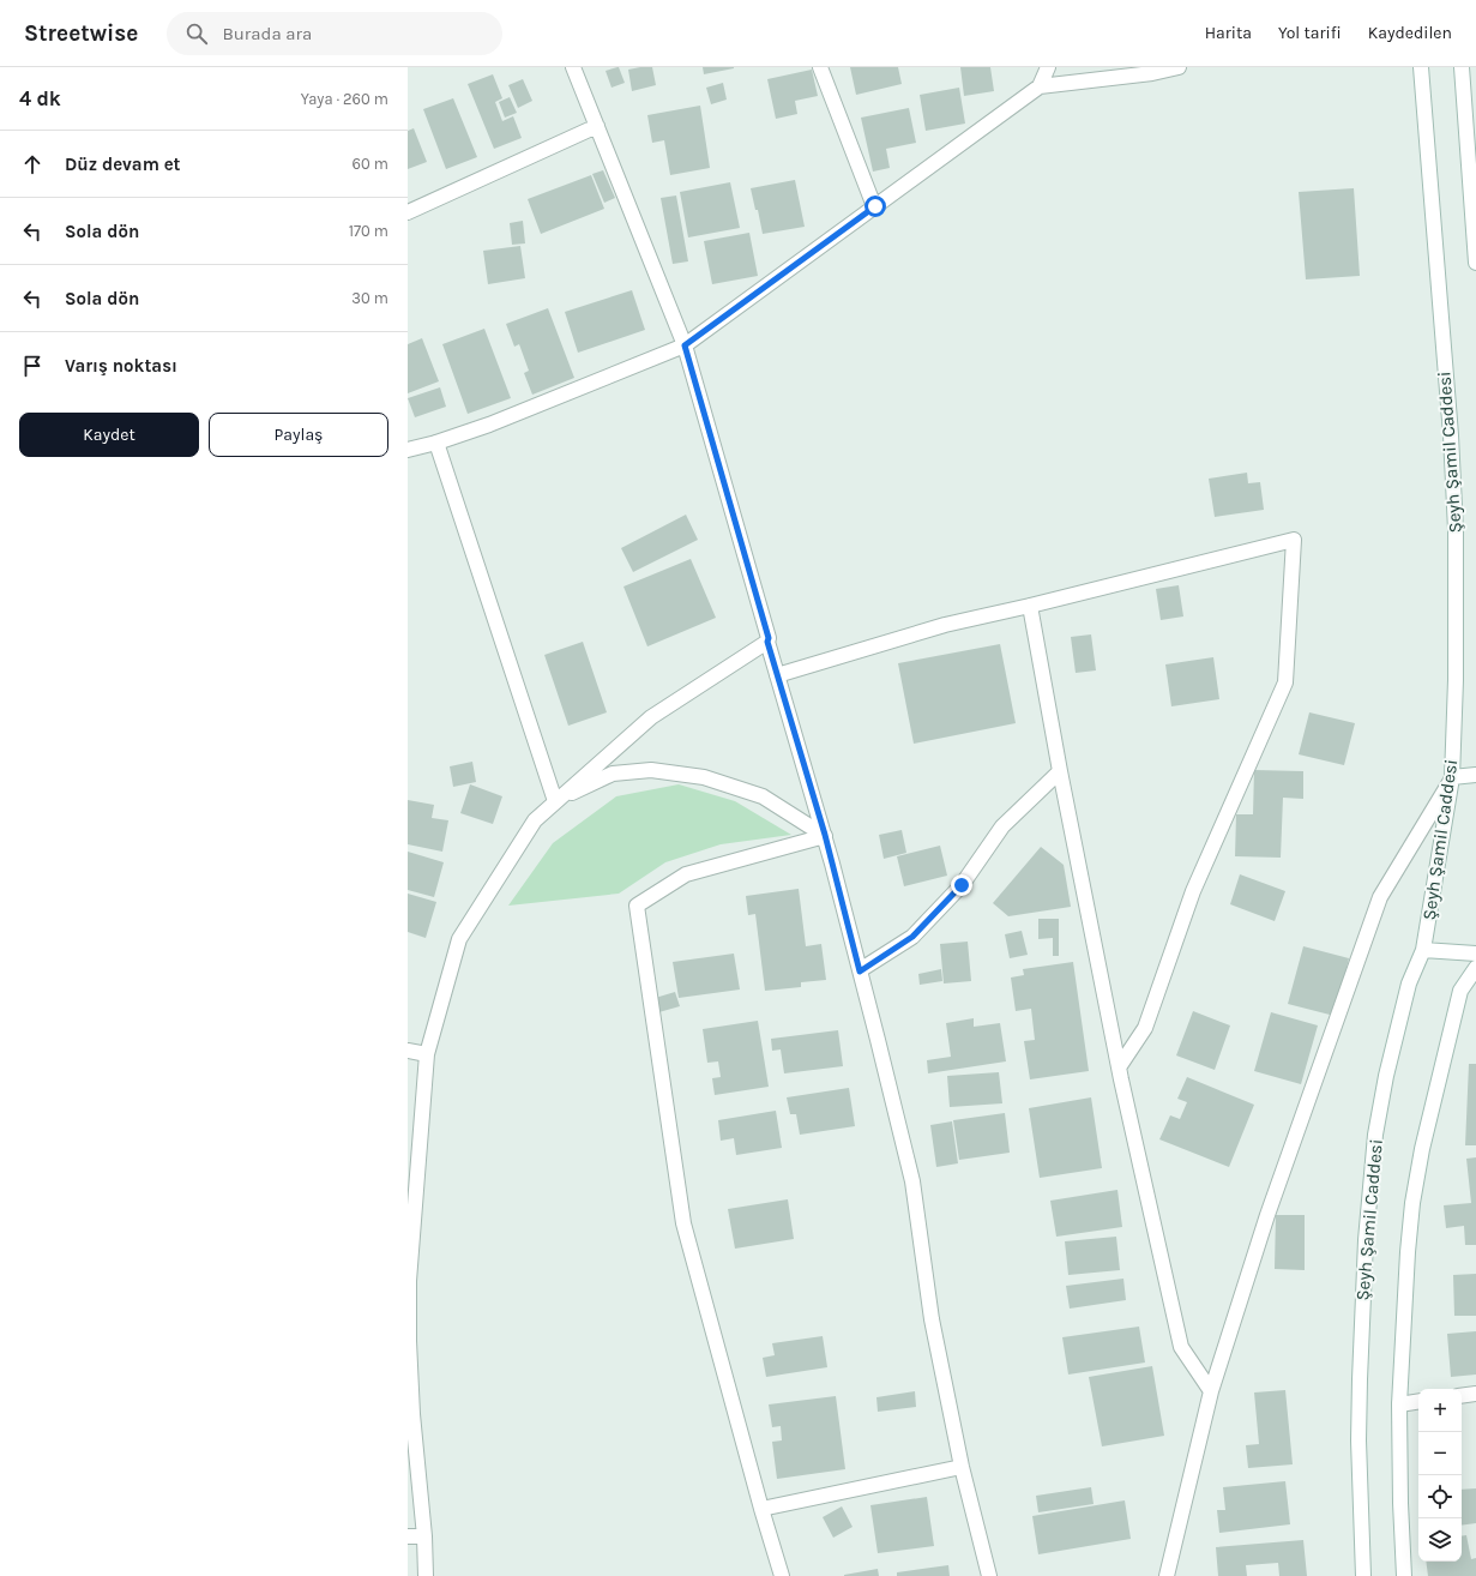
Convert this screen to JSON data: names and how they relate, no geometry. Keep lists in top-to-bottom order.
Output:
{
  "streets": {
    "street": ["Şeyh Şamil Caddesi"]
  },
  "page": {
    "header": "Streetwise",
    "search": "Burada ara",
    "nav": ["Harita", "Yol tarifi", "Kaydedilen"],
    "heading": ["4 dk", "Yaya · 260 m"],
    "list": [
      ["Düz devam et", "60 m"],
      ["Sola dön", "170 m"],
      ["Sola dön", "30 m"],
      "Varış noktası"
    ],
    "buttons": ["Kaydet", "Paylaş"],
    "map_buttons": ["+", "−"]
  }
}
